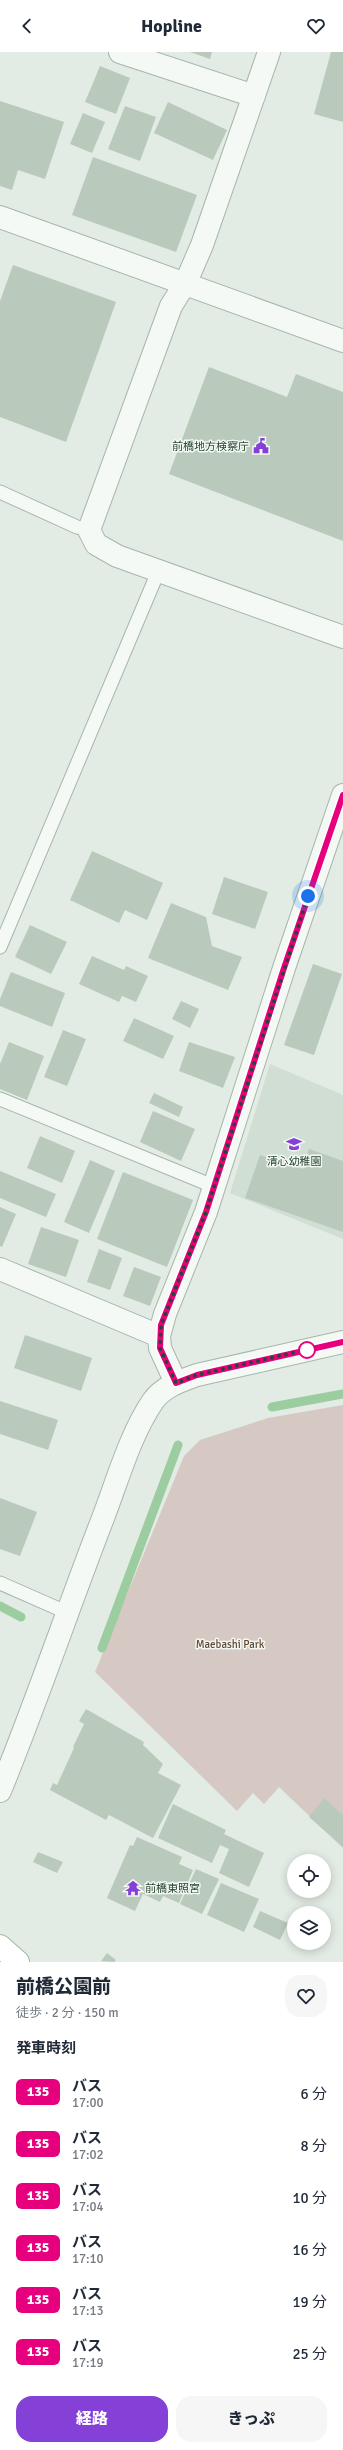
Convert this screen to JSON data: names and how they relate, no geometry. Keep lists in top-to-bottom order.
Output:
{
  "parks": ["Maebashi Park"],
  "places": {
    "public building": ["前橋地方検察庁"],
    "school or university": ["清心幼稚園"],
    "temple": ["前橋東照宮"]
  },
  "lines": ["bus line 135"],
  "page": {
    "header": "Hopline",
    "heading": [
      ["前橋公園前", "徒歩 · 2 分 · 150 m"],
      "発車時刻"
    ],
    "list": [
      {
        "mark": "135",
        "name": "バス",
        "note": "17:00",
        "value": "6 分"
      },
      {
        "mark": "135",
        "name": "バス",
        "note": "17:02",
        "value": "8 分"
      },
      {
        "mark": "135",
        "name": "バス",
        "note": "17:04",
        "value": "10 分"
      },
      {
        "mark": "135",
        "name": "バス",
        "note": "17:10",
        "value": "16 分"
      },
      {
        "mark": "135",
        "name": "バス",
        "note": "17:13",
        "value": "19 分"
      },
      {
        "mark": "135",
        "name": "バス",
        "note": "17:19",
        "value": "25 分"
      }
    ],
    "buttons": ["経路", "きっぷ"]
  }
}
